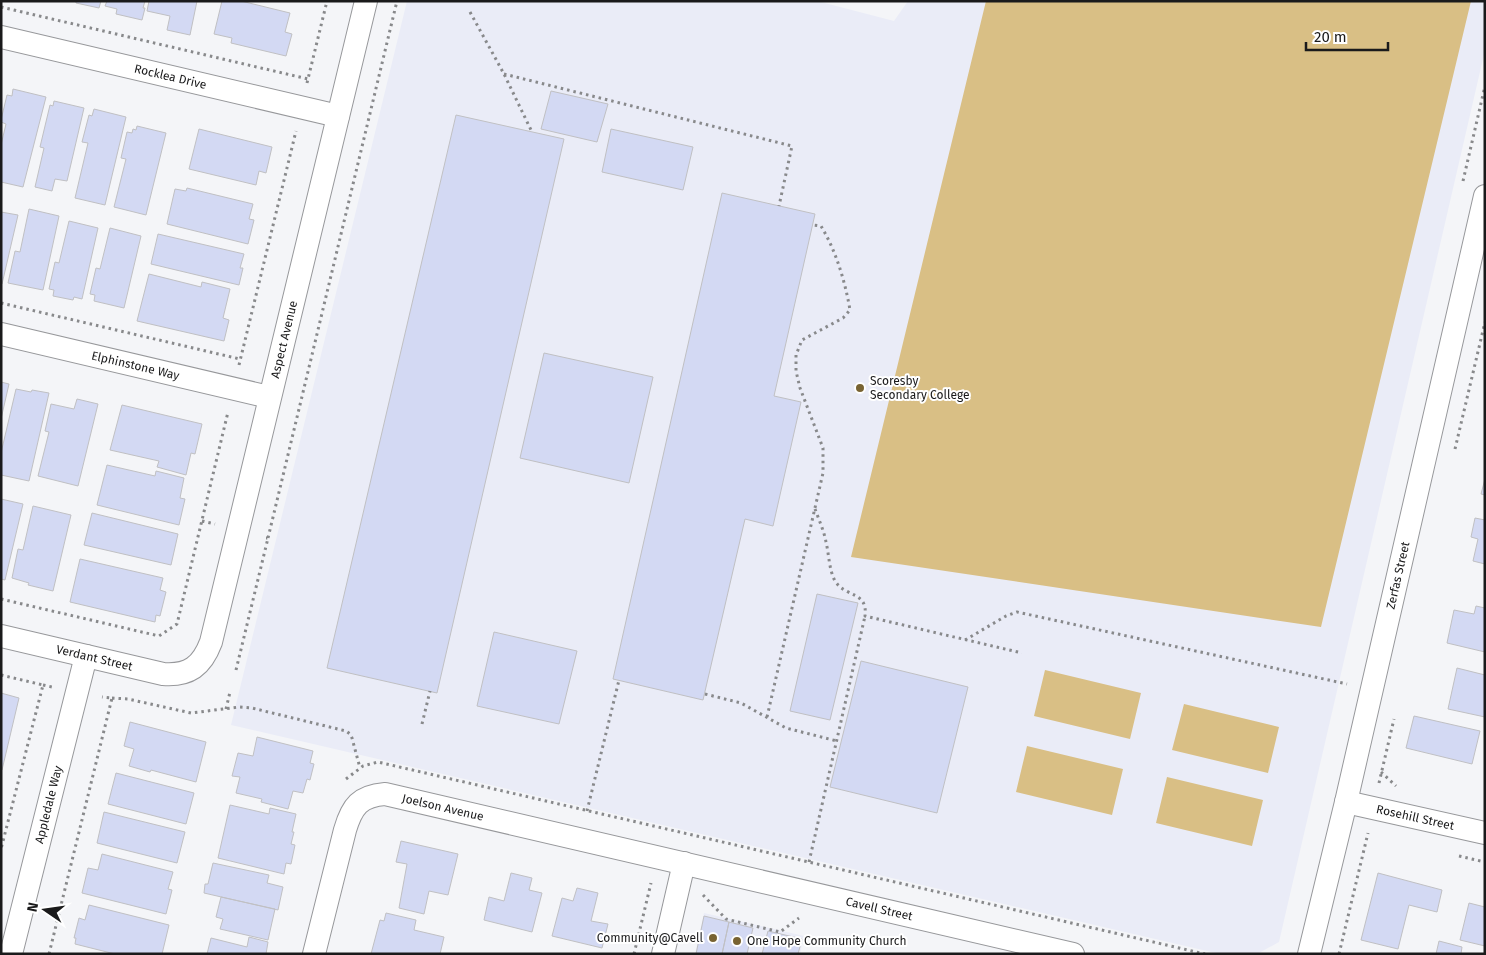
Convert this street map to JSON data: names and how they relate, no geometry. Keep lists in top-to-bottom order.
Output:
{
  "streets": {
    "street": [
      "Rocklea Drive",
      "Aspect Avenue",
      "Elphinstone Way",
      "Zerfas Street",
      "Verdant Street",
      "Appledale Way",
      "Joelson Avenue",
      "Rosehill Street",
      "Cavell Street"
    ]
  },
  "crossings": [
    ["Rocklea Drive", "Aspect Avenue"],
    ["Aspect Avenue", "Elphinstone Way"],
    ["Aspect Avenue", "Verdant Street"],
    ["Zerfas Street", "Rosehill Street"],
    ["Verdant Street", "Appledale Way"],
    ["Joelson Avenue", "Cavell Street"]
  ],
  "places": ["Scoresby Secondary College", "Community@Cavell", "One Hope Community Church"],
  "scale_bar": "20 m",
  "north": "left"
}
